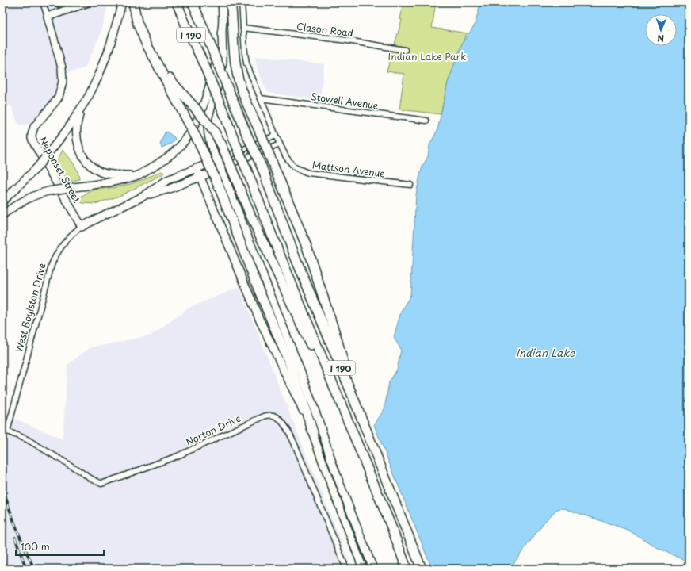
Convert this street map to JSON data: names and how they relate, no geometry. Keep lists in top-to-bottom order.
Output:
{
  "streets": {
    "highway": ["I 190"],
    "main road": ["Neponset Street", "West Boylston Drive"],
    "street": [
      "Clason Road",
      "Stowell Avenue",
      "Mattson Avenue",
      "Norton Drive"
    ]
  },
  "crossings": [
    ["Mattson Avenue", "West Boylston Drive"],
    ["Neponset Street", "West Boylston Drive"],
    ["West Boylston Drive", "Norton Drive"]
  ],
  "water": ["Indian Lake"],
  "parks": ["Indian Lake Park"],
  "scale_bar": "100 m",
  "north": "bottom"
}
